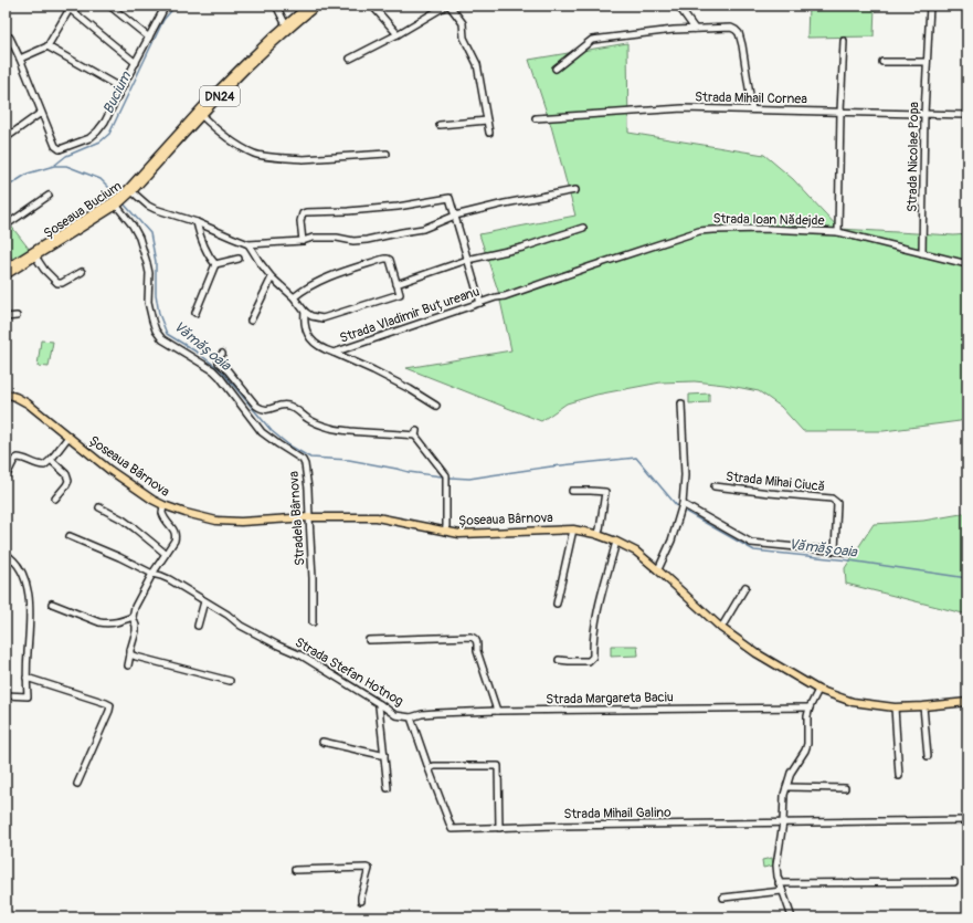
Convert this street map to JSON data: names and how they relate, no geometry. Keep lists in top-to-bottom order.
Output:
{
  "streets": {
    "main road": ["DN24", "Șoseaua Bucium", "Șoseaua Bârnova"],
    "street": [
      "Strada Mihail Cornea",
      "Strada Nicolae Popa",
      "Strada Ioan Nădejde",
      "Strada Vladimir Buțureanu",
      "Strada Mihai Ciucă",
      "Stradela Bârnova",
      "Strada Stefan Hotnog",
      "Strada Margareta Baciu",
      "Strada Mihail Galino"
    ]
  },
  "crossings": [
    ["Strada Mihail Cornea", "Strada Nicolae Popa"],
    ["Strada Nicolae Popa", "Strada Ioan Nădejde"],
    ["Șoseaua Bucium", "Stradela Bârnova"],
    ["Strada Ioan Nădejde", "Strada Vladimir Buțureanu"],
    ["Șoseaua Bârnova", "Stradela Bârnova"],
    ["Strada Stefan Hotnog", "Strada Margareta Baciu"],
    ["Strada Stefan Hotnog", "Strada Mihail Galino"]
  ],
  "water": ["Bucium", "Vămășoaia"]
}
